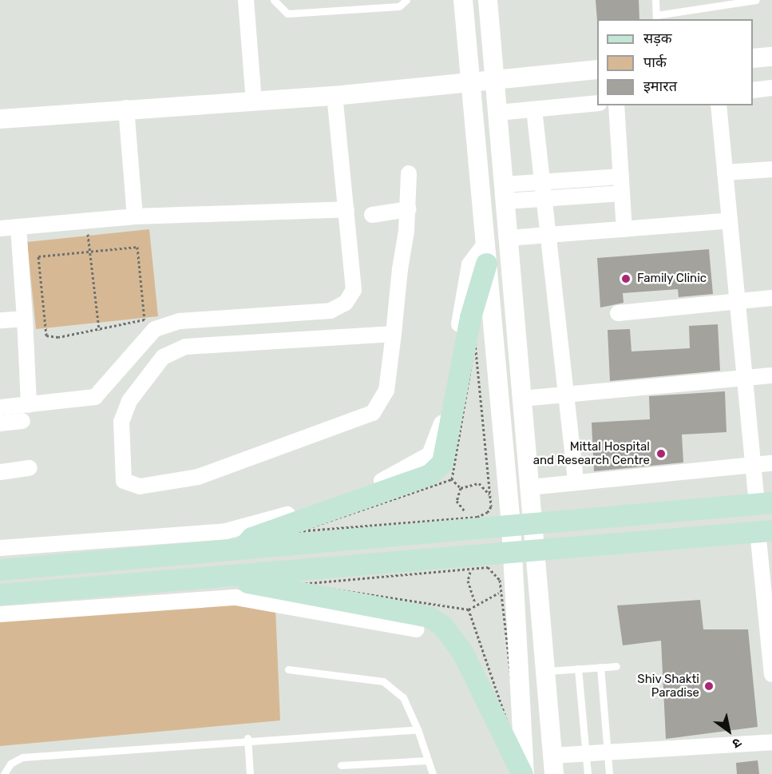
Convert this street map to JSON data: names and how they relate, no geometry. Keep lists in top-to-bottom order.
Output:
{
  "places": ["Family Clinic", "Mittal Hospital and Research Centre", "Shiv Shakti Paradise"],
  "legend": ["सड़क", "पार्क", "इमारत"],
  "north": "bottom right"
}
